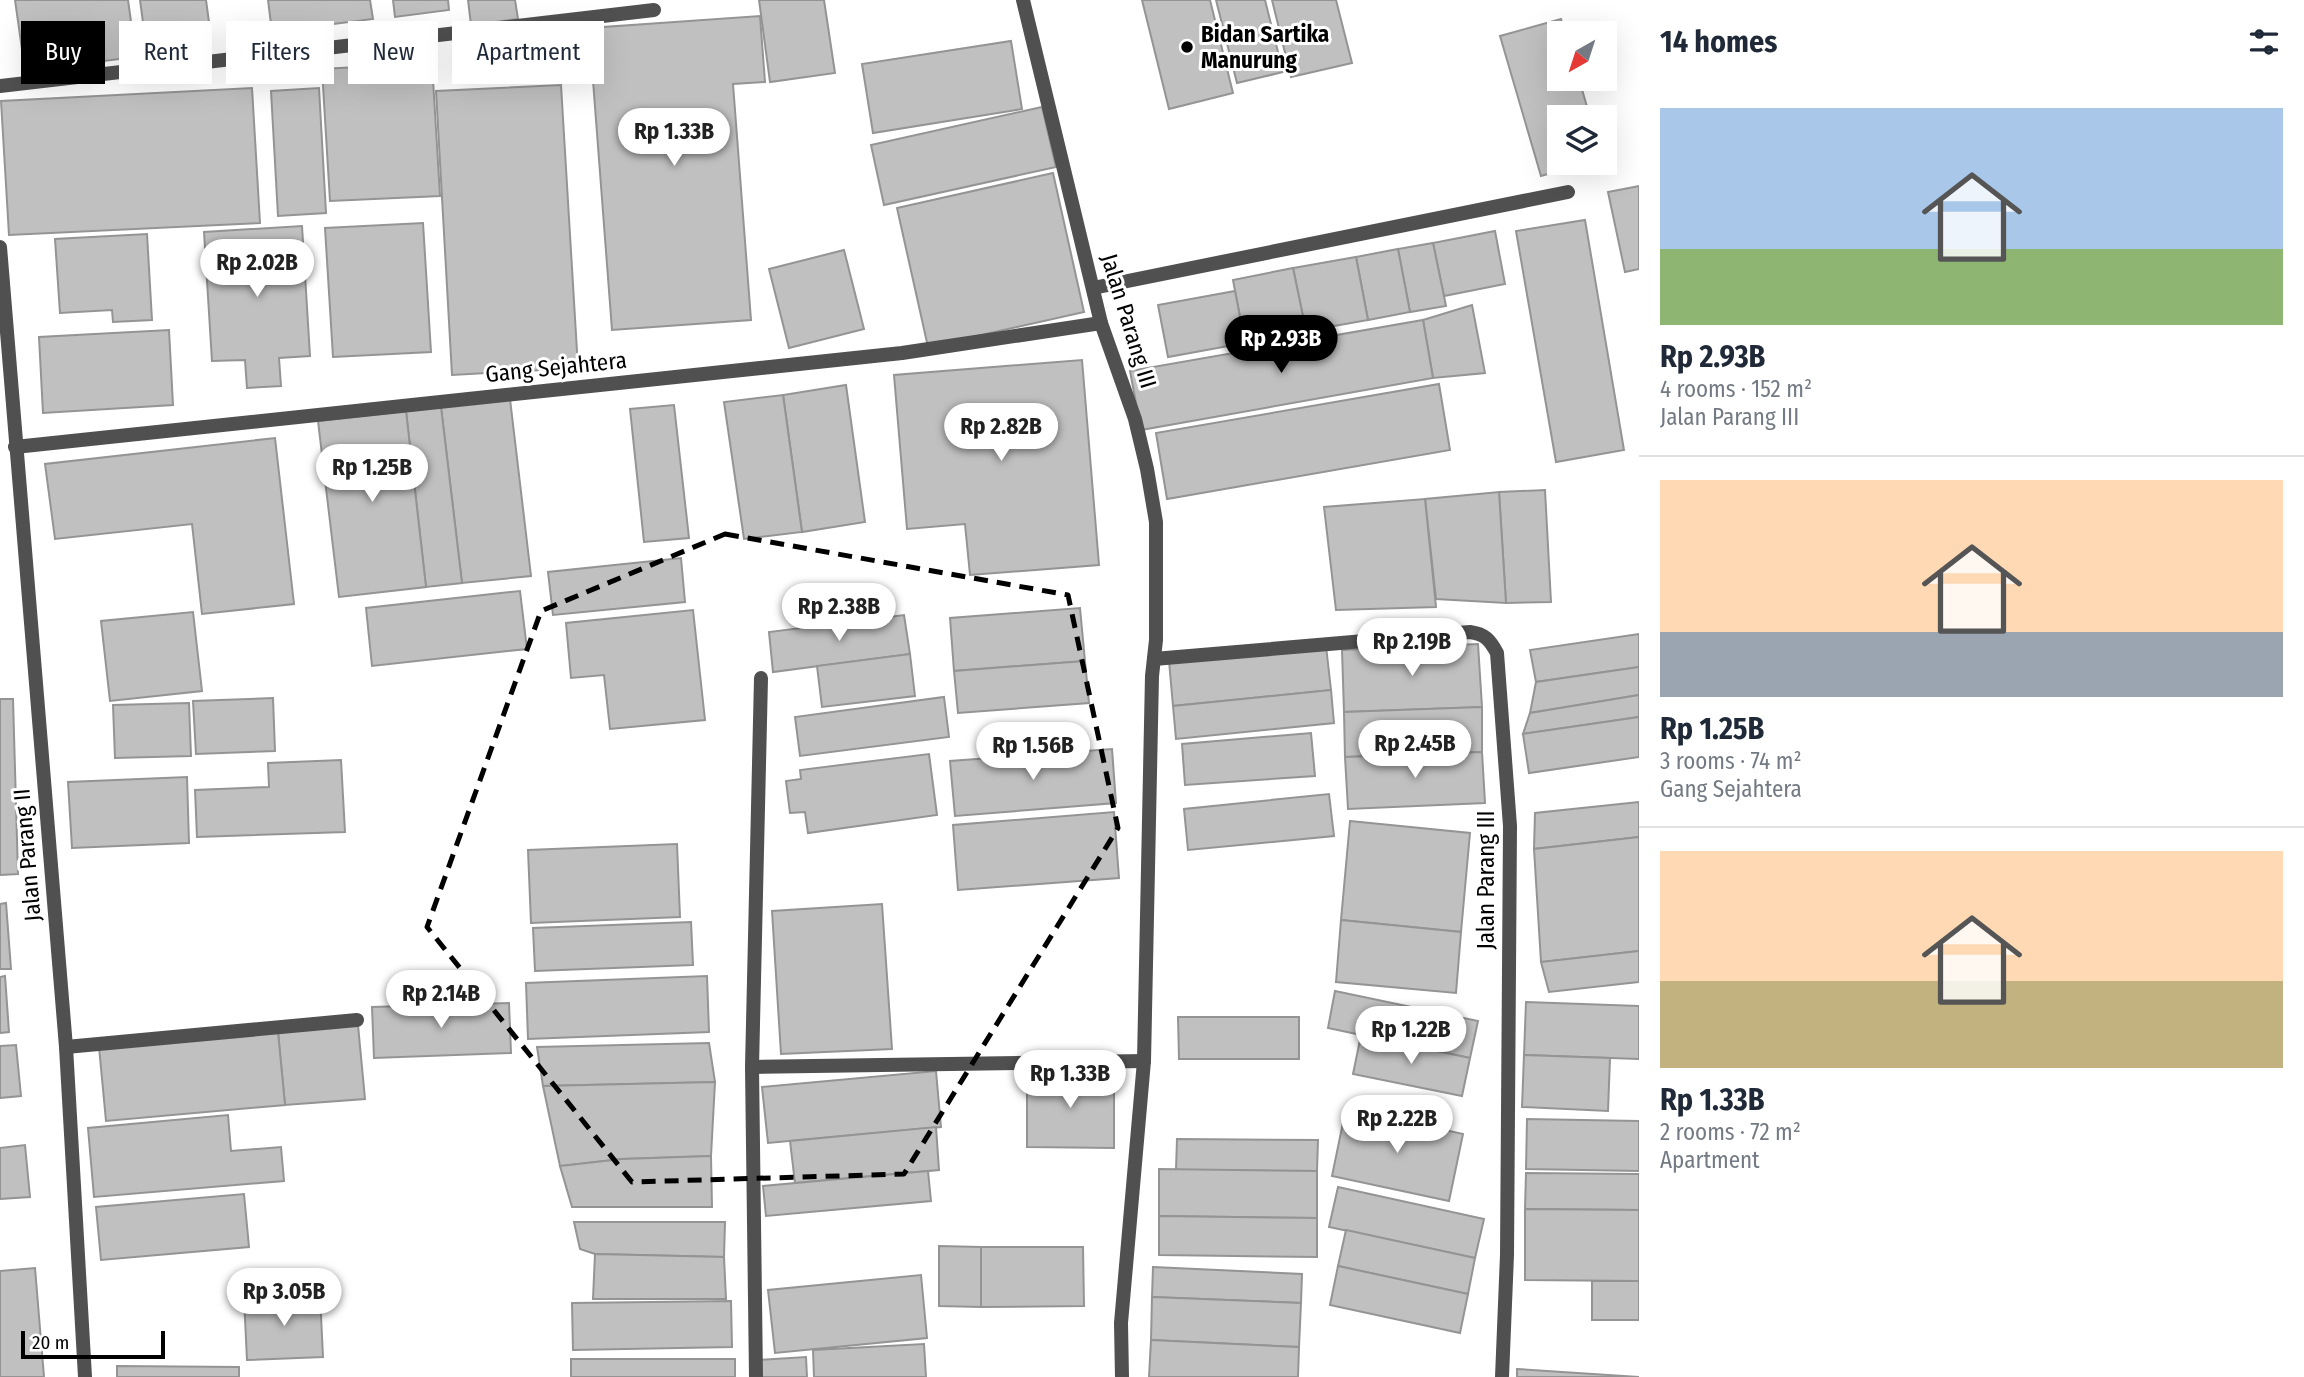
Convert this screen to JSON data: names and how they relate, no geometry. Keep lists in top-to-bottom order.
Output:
{
  "streets": {
    "street": ["Jalan Parang III", "Gang Sejahtera", "Jalan Parang II"]
  },
  "crossings": [
    ["Jalan Parang III", "Gang Sejahtera"],
    ["Gang Sejahtera", "Jalan Parang II"]
  ],
  "places": ["Bidan Sartika Manurung"],
  "scale_bar": "20 m",
  "north": "bottom left",
  "page": {
    "heading": "14 homes",
    "chip": [
      "Buy",
      "Rent",
      "Filters",
      "New",
      "Apartment"
    ],
    "list": [
      {
        "name": "Rp 2.93B",
        "note": "4 rooms · 152 m² · Jalan Parang III"
      },
      {
        "name": "Rp 1.25B",
        "note": "3 rooms · 74 m² · Gang Sejahtera"
      },
      {
        "name": "Rp 1.33B",
        "note": "2 rooms · 72 m² · Apartment"
      }
    ],
    "price": [
      "Rp 1.33B",
      "Rp 2.02B",
      "Rp 2.93B",
      "Rp 2.82B",
      "Rp 1.25B",
      "Rp 2.38B",
      "Rp 2.19B",
      "Rp 2.45B",
      "Rp 1.56B",
      "Rp 2.14B",
      "Rp 1.22B",
      "Rp 1.33B",
      "Rp 2.22B",
      "Rp 3.05B"
    ],
    "scale": "20 m"
  }
}
